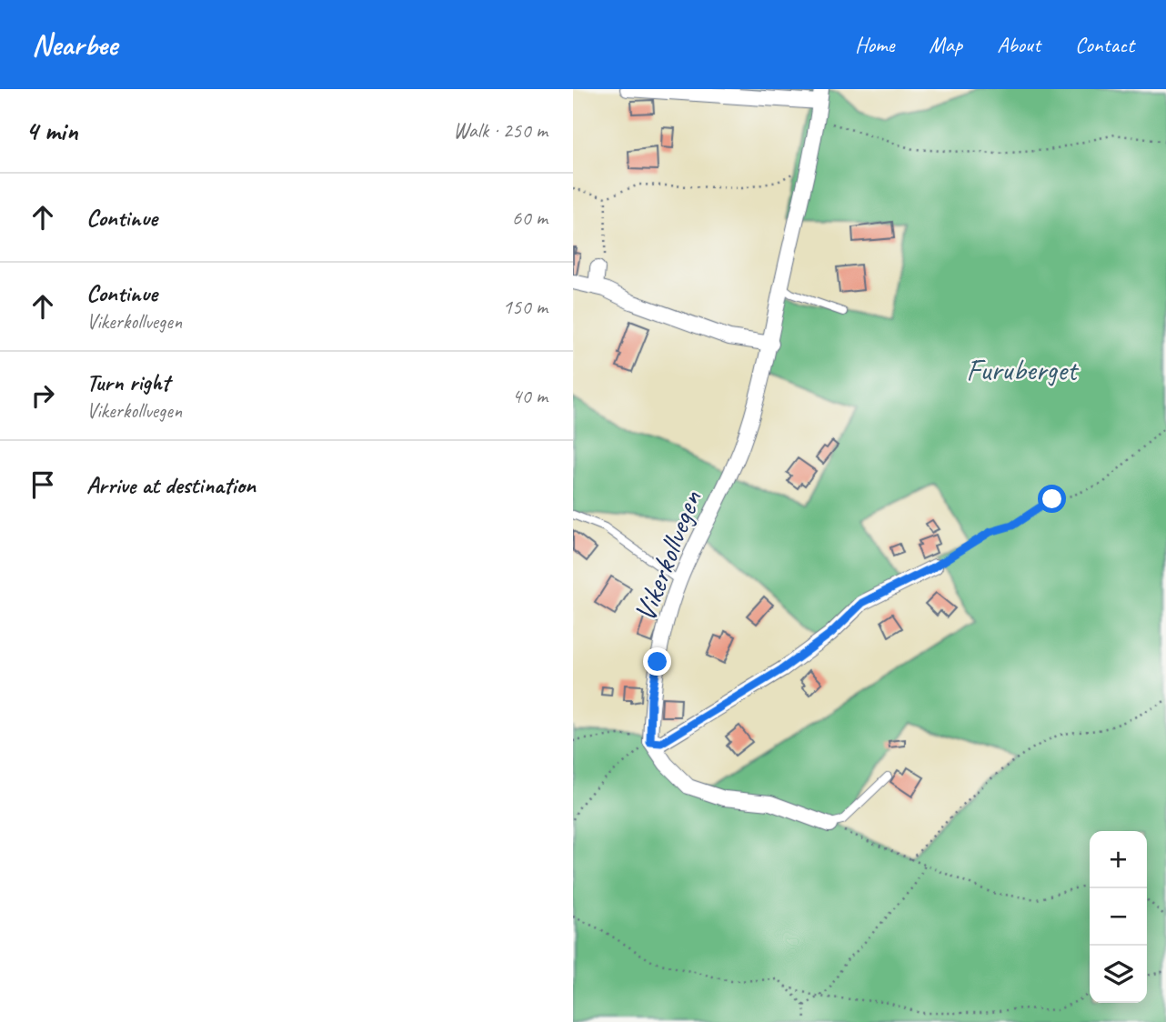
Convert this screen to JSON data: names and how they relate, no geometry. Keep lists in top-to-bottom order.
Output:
{
  "streets": {
    "street": ["Vikerkollvegen"]
  },
  "parks": ["Furuberget"],
  "page": {
    "header": "Nearbee",
    "nav": [
      "Home",
      "Map",
      "About",
      "Contact"
    ],
    "heading": ["4 min", "Walk · 250 m"],
    "list": [
      ["Continue", "60 m"],
      ["Continue", "Vikerkollvegen", "150 m"],
      ["Turn right", "Vikerkollvegen", "40 m"],
      "Arrive at destination"
    ],
    "map_buttons": ["+", "−"]
  }
}
